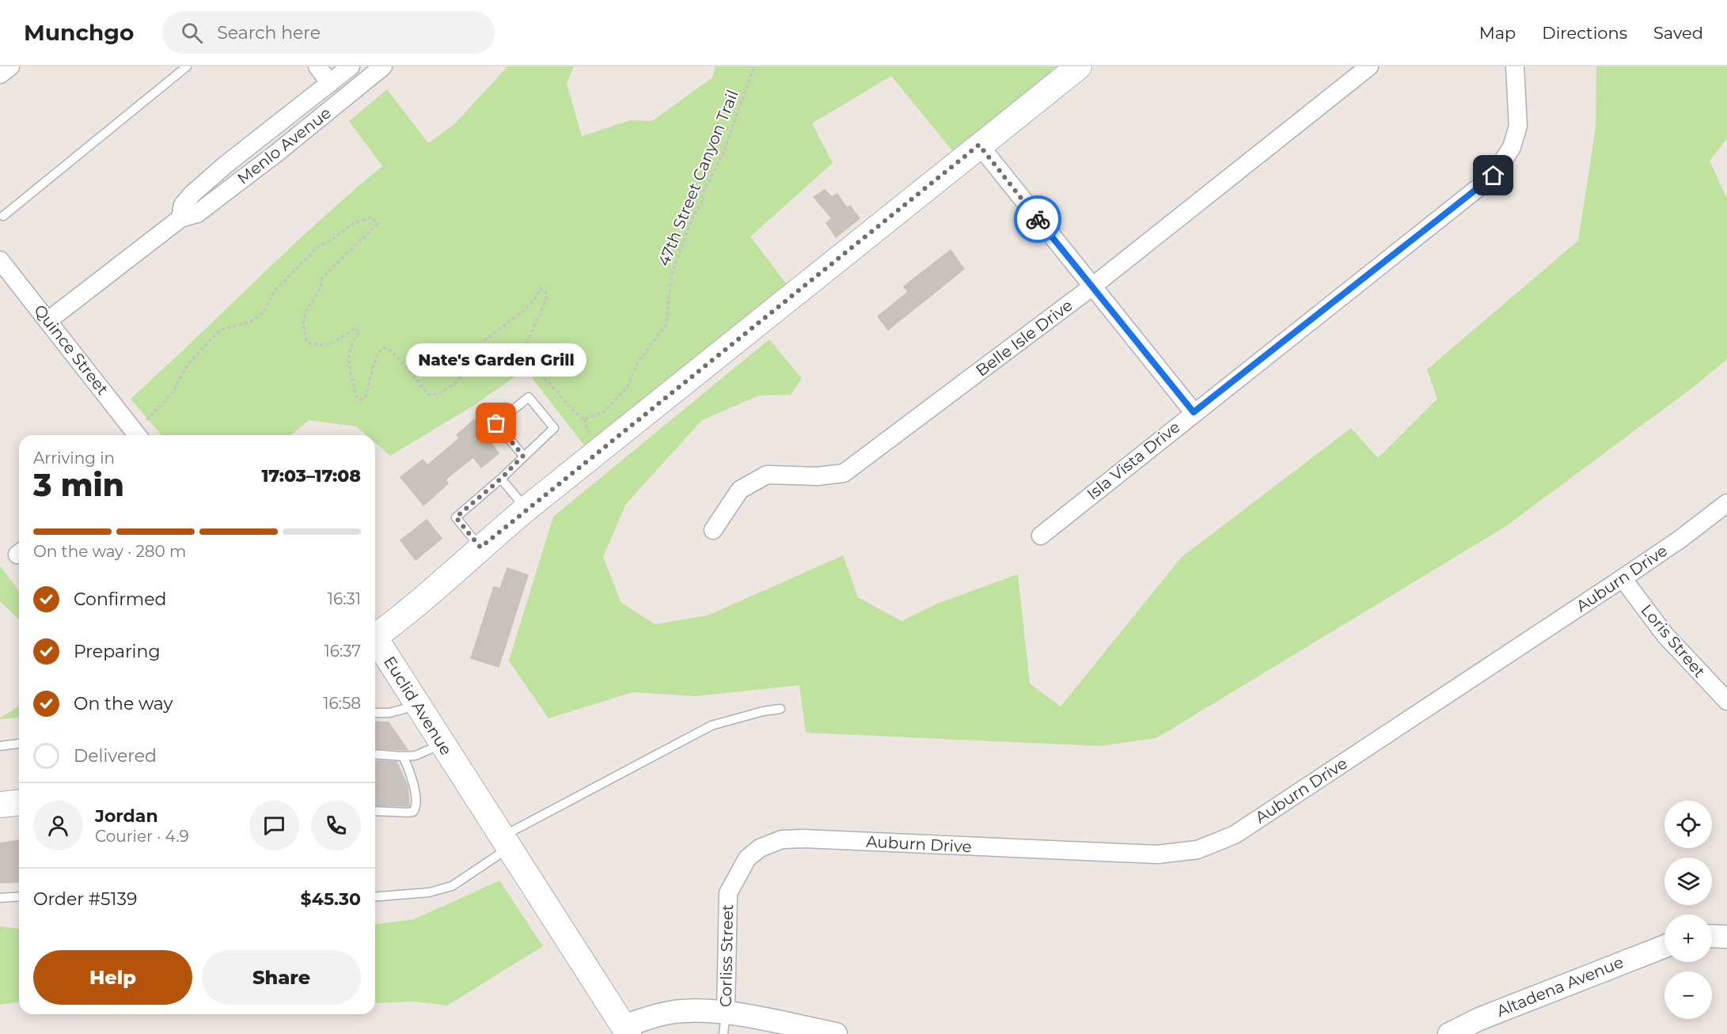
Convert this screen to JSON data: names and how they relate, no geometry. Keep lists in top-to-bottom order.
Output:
{
  "streets": {
    "main road": ["Euclid Avenue"],
    "street": [
      "Menlo Avenue",
      "Belle Isle Drive",
      "Quince Street",
      "Isla Vista Drive",
      "Auburn Drive",
      "Loris Street",
      "Corliss Street",
      "Altadena Avenue"
    ],
    "path": ["47th Street Canyon Trail"]
  },
  "crossings": [
    ["Menlo Avenue", "Quince Street"],
    ["47th Street Canyon Trail", "Quince Street"],
    ["Auburn Drive", "Loris Street"],
    ["Auburn Drive", "Corliss Street"]
  ],
  "places": ["Nate's Garden Grill"],
  "page": {
    "header": "Munchgo",
    "search": "Search here",
    "nav": ["Map", "Directions", "Saved"],
    "bubble": "Nate's Garden Grill",
    "heading": ["3 min", "Arriving in", "17:03–17:08"],
    "panel": [
      "Jordan",
      "Courier · 4.9",
      "Order #5139",
      "$45.30"
    ],
    "bar": "On the way · 280 m",
    "list": [
      ["Confirmed", "16:31"],
      ["Preparing", "16:37"],
      ["On the way", "16:58"],
      "Delivered"
    ],
    "map_buttons": ["+", "−"],
    "buttons": ["Help", "Share"]
  }
}
